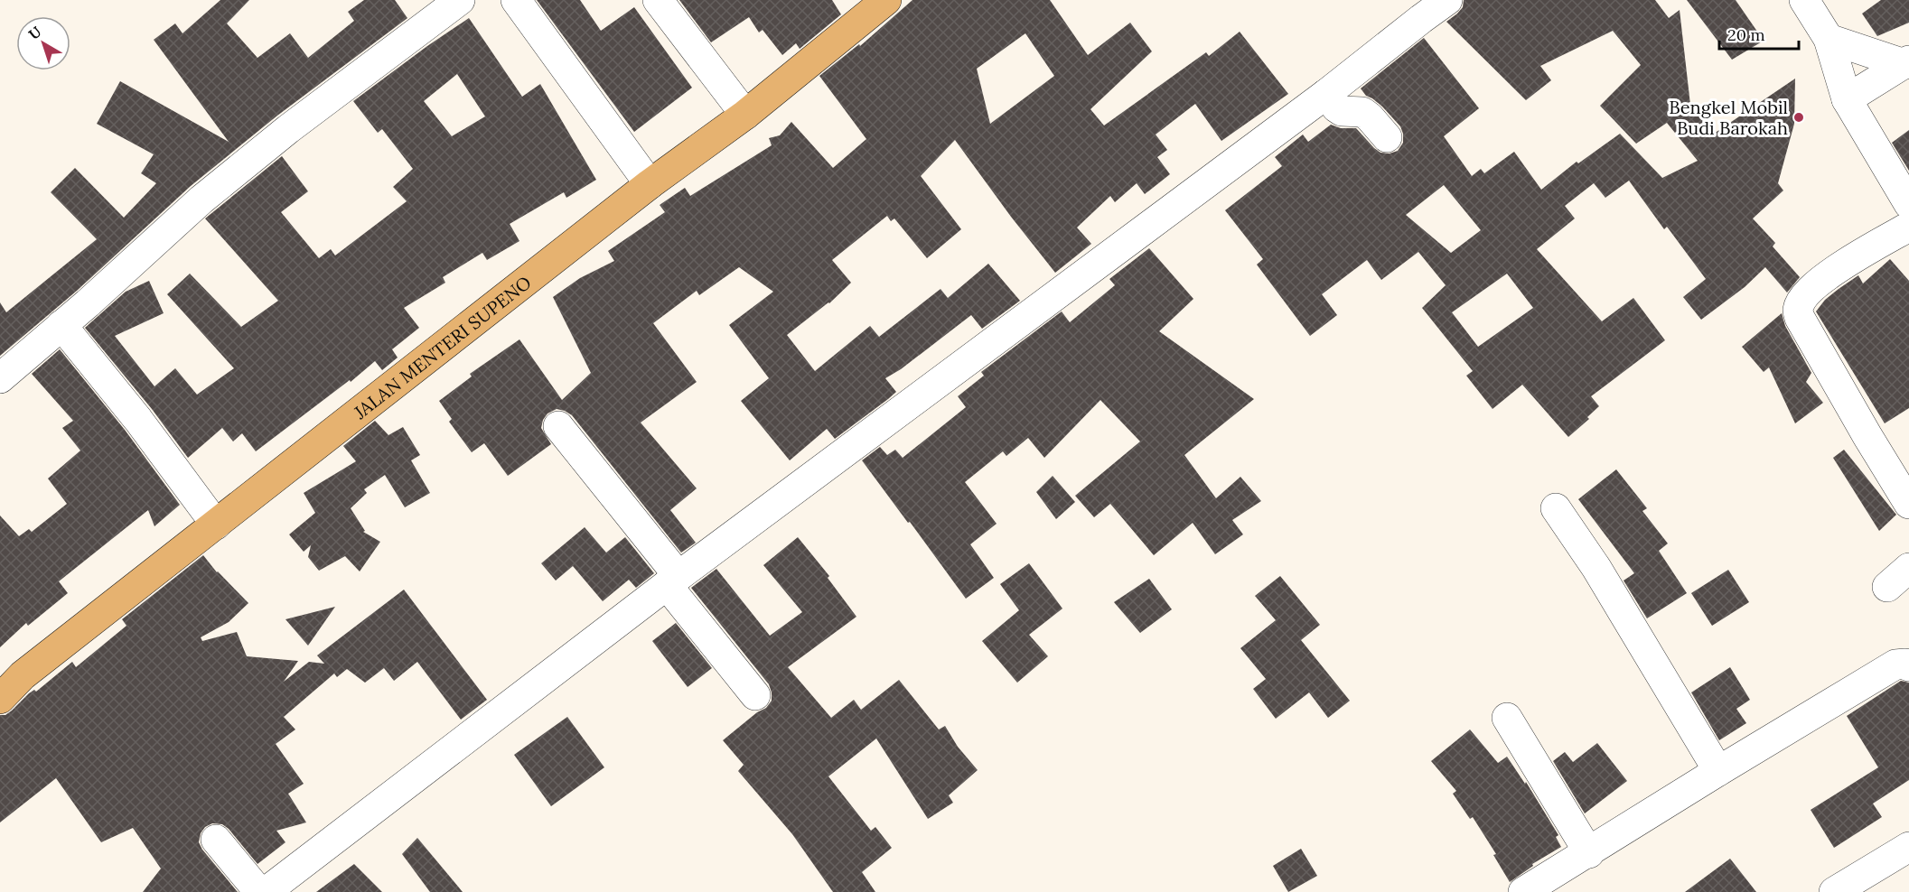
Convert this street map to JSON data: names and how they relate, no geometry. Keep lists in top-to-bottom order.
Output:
{
  "streets": {
    "main road": ["JALAN MENTERI SUPENO"]
  },
  "places": ["Bengkel Mobil Budi Barokah"],
  "scale_bar": "20 m",
  "north": "top left"
}
